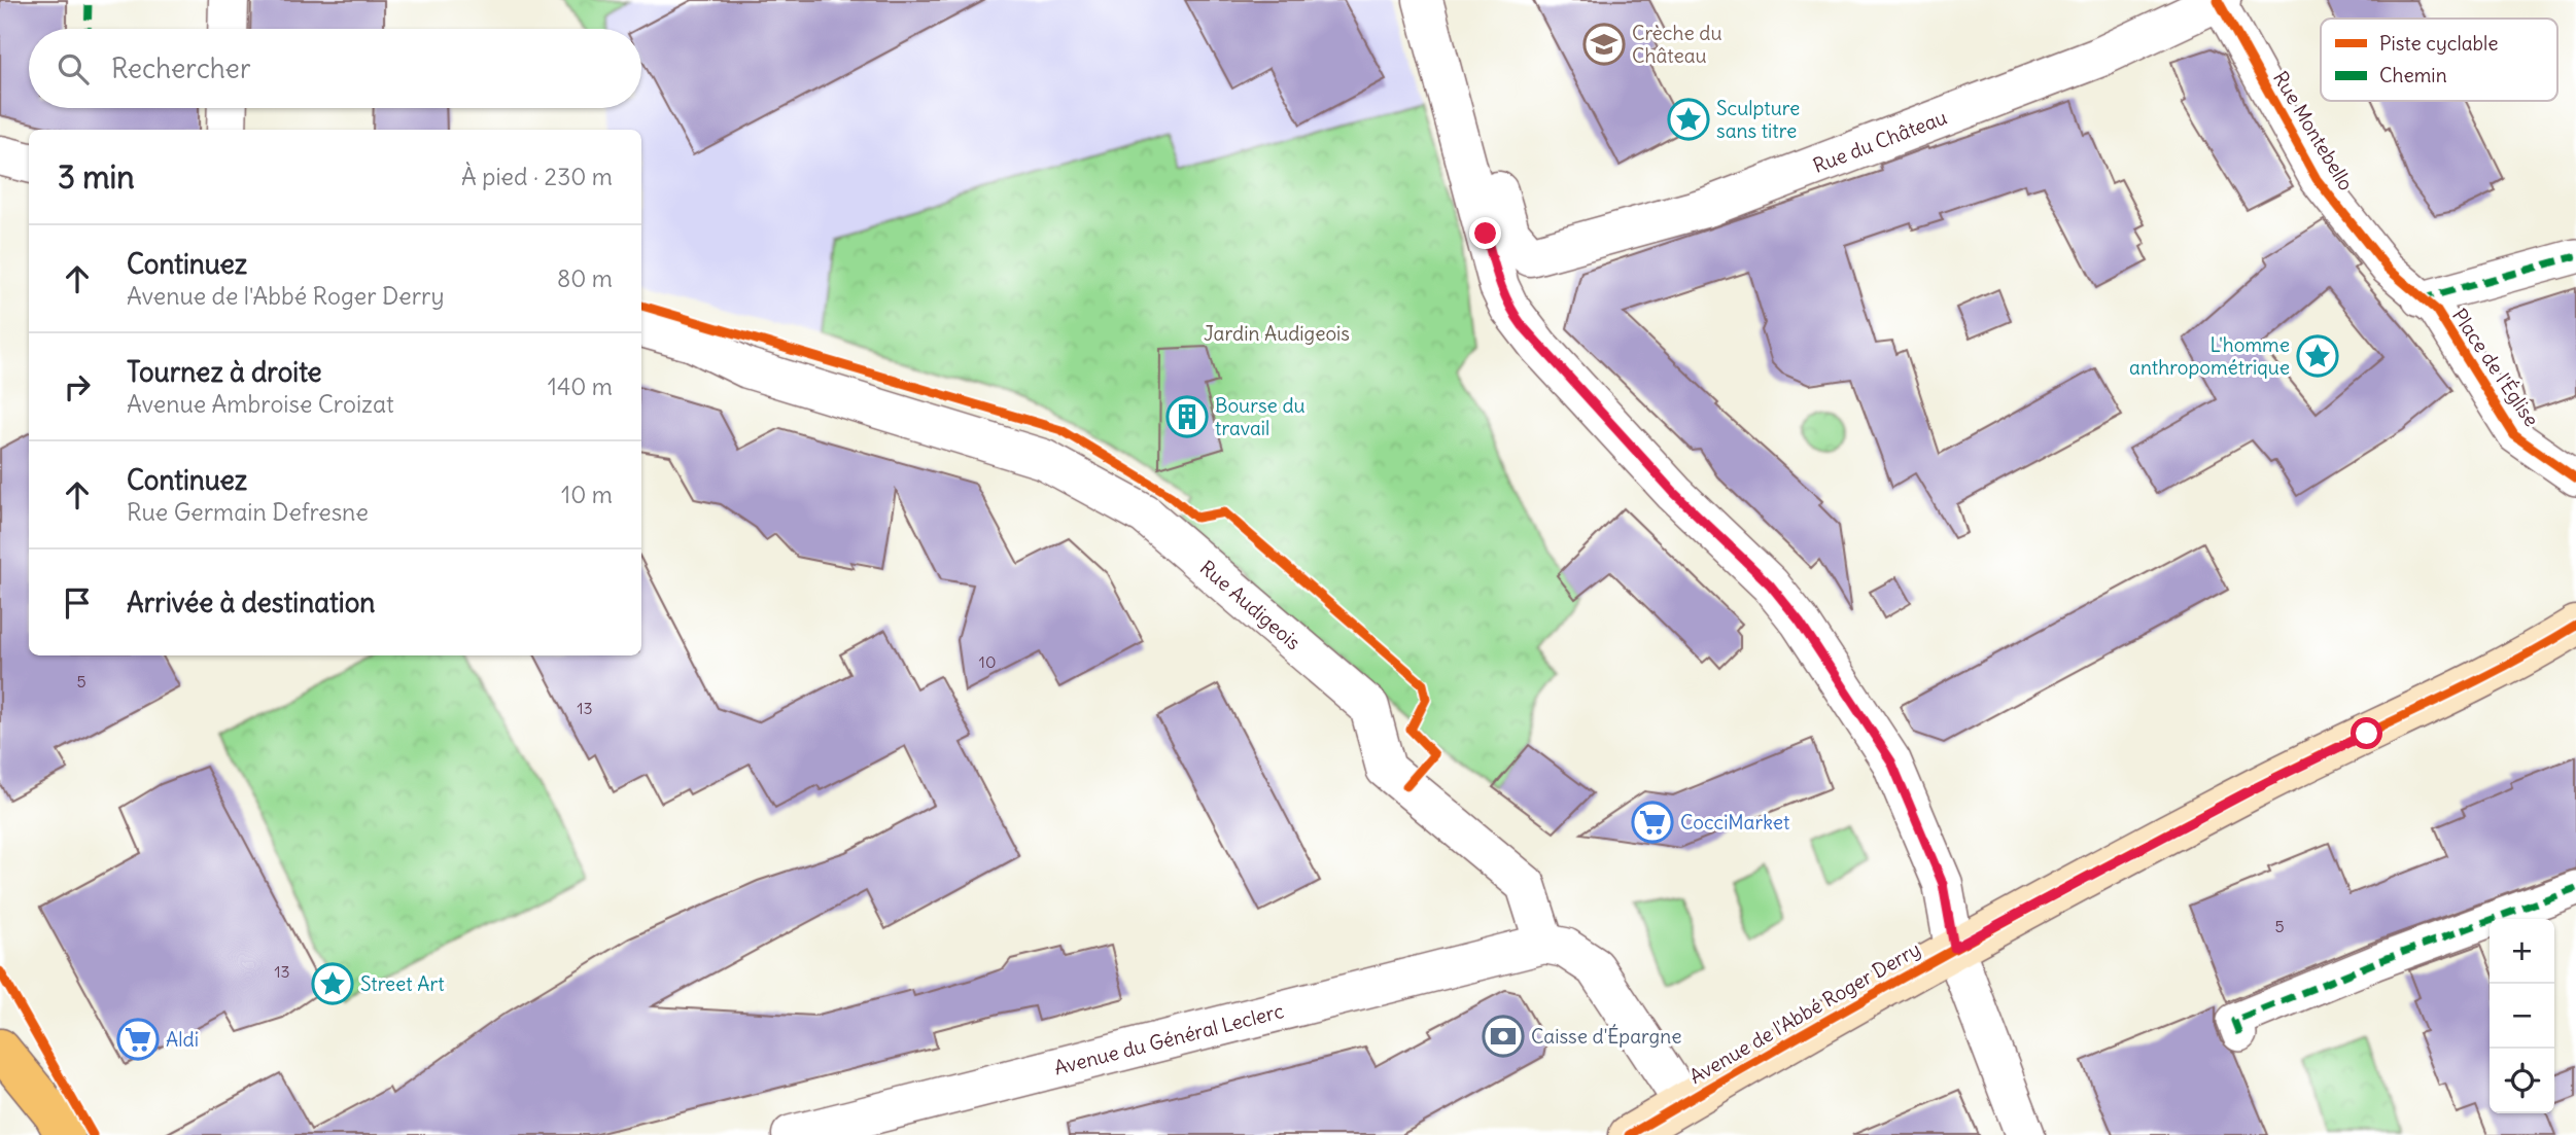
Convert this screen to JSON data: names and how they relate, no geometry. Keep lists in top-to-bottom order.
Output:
{
  "streets": {
    "main road": ["Avenue de l'Abbé Roger Derry"],
    "street": [
      "Rue Montebello",
      "Rue du Château",
      "Place de l'Église",
      "Rue Audigeois",
      "Avenue du Général Leclerc"
    ]
  },
  "crossings": [
    ["Rue Montebello", "Rue du Château"],
    ["Rue Montebello", "Place de l'Église"],
    ["Rue Audigeois", "Avenue du Général Leclerc"]
  ],
  "parks": ["Jardin Audigeois"],
  "places": {
    "school or university": ["Crèche du Château"],
    "place": ["Sculpture sans titre", "L'homme anthropométrique", "Street Art"],
    "building": ["Bourse du travail"],
    "supermarket": ["CocciMarket", "Aldi"],
    "bank": ["Caisse d'Épargne"]
  },
  "house_numbers": [
    "10",
    "5",
    "13",
    "5",
    "13"
  ],
  "legend": ["Piste cyclable", "Chemin"],
  "page": {
    "search": "Rechercher",
    "heading": ["3 min", "À pied · 230 m"],
    "list": [
      ["Continuez", "Avenue de l'Abbé Roger Derry", "80 m"],
      ["Tournez à droite", "Avenue Ambroise Croizat", "140 m"],
      ["Continuez", "Rue Germain Defresne", "10 m"],
      "Arrivée à destination"
    ],
    "map_buttons": ["+", "−"]
  }
}
